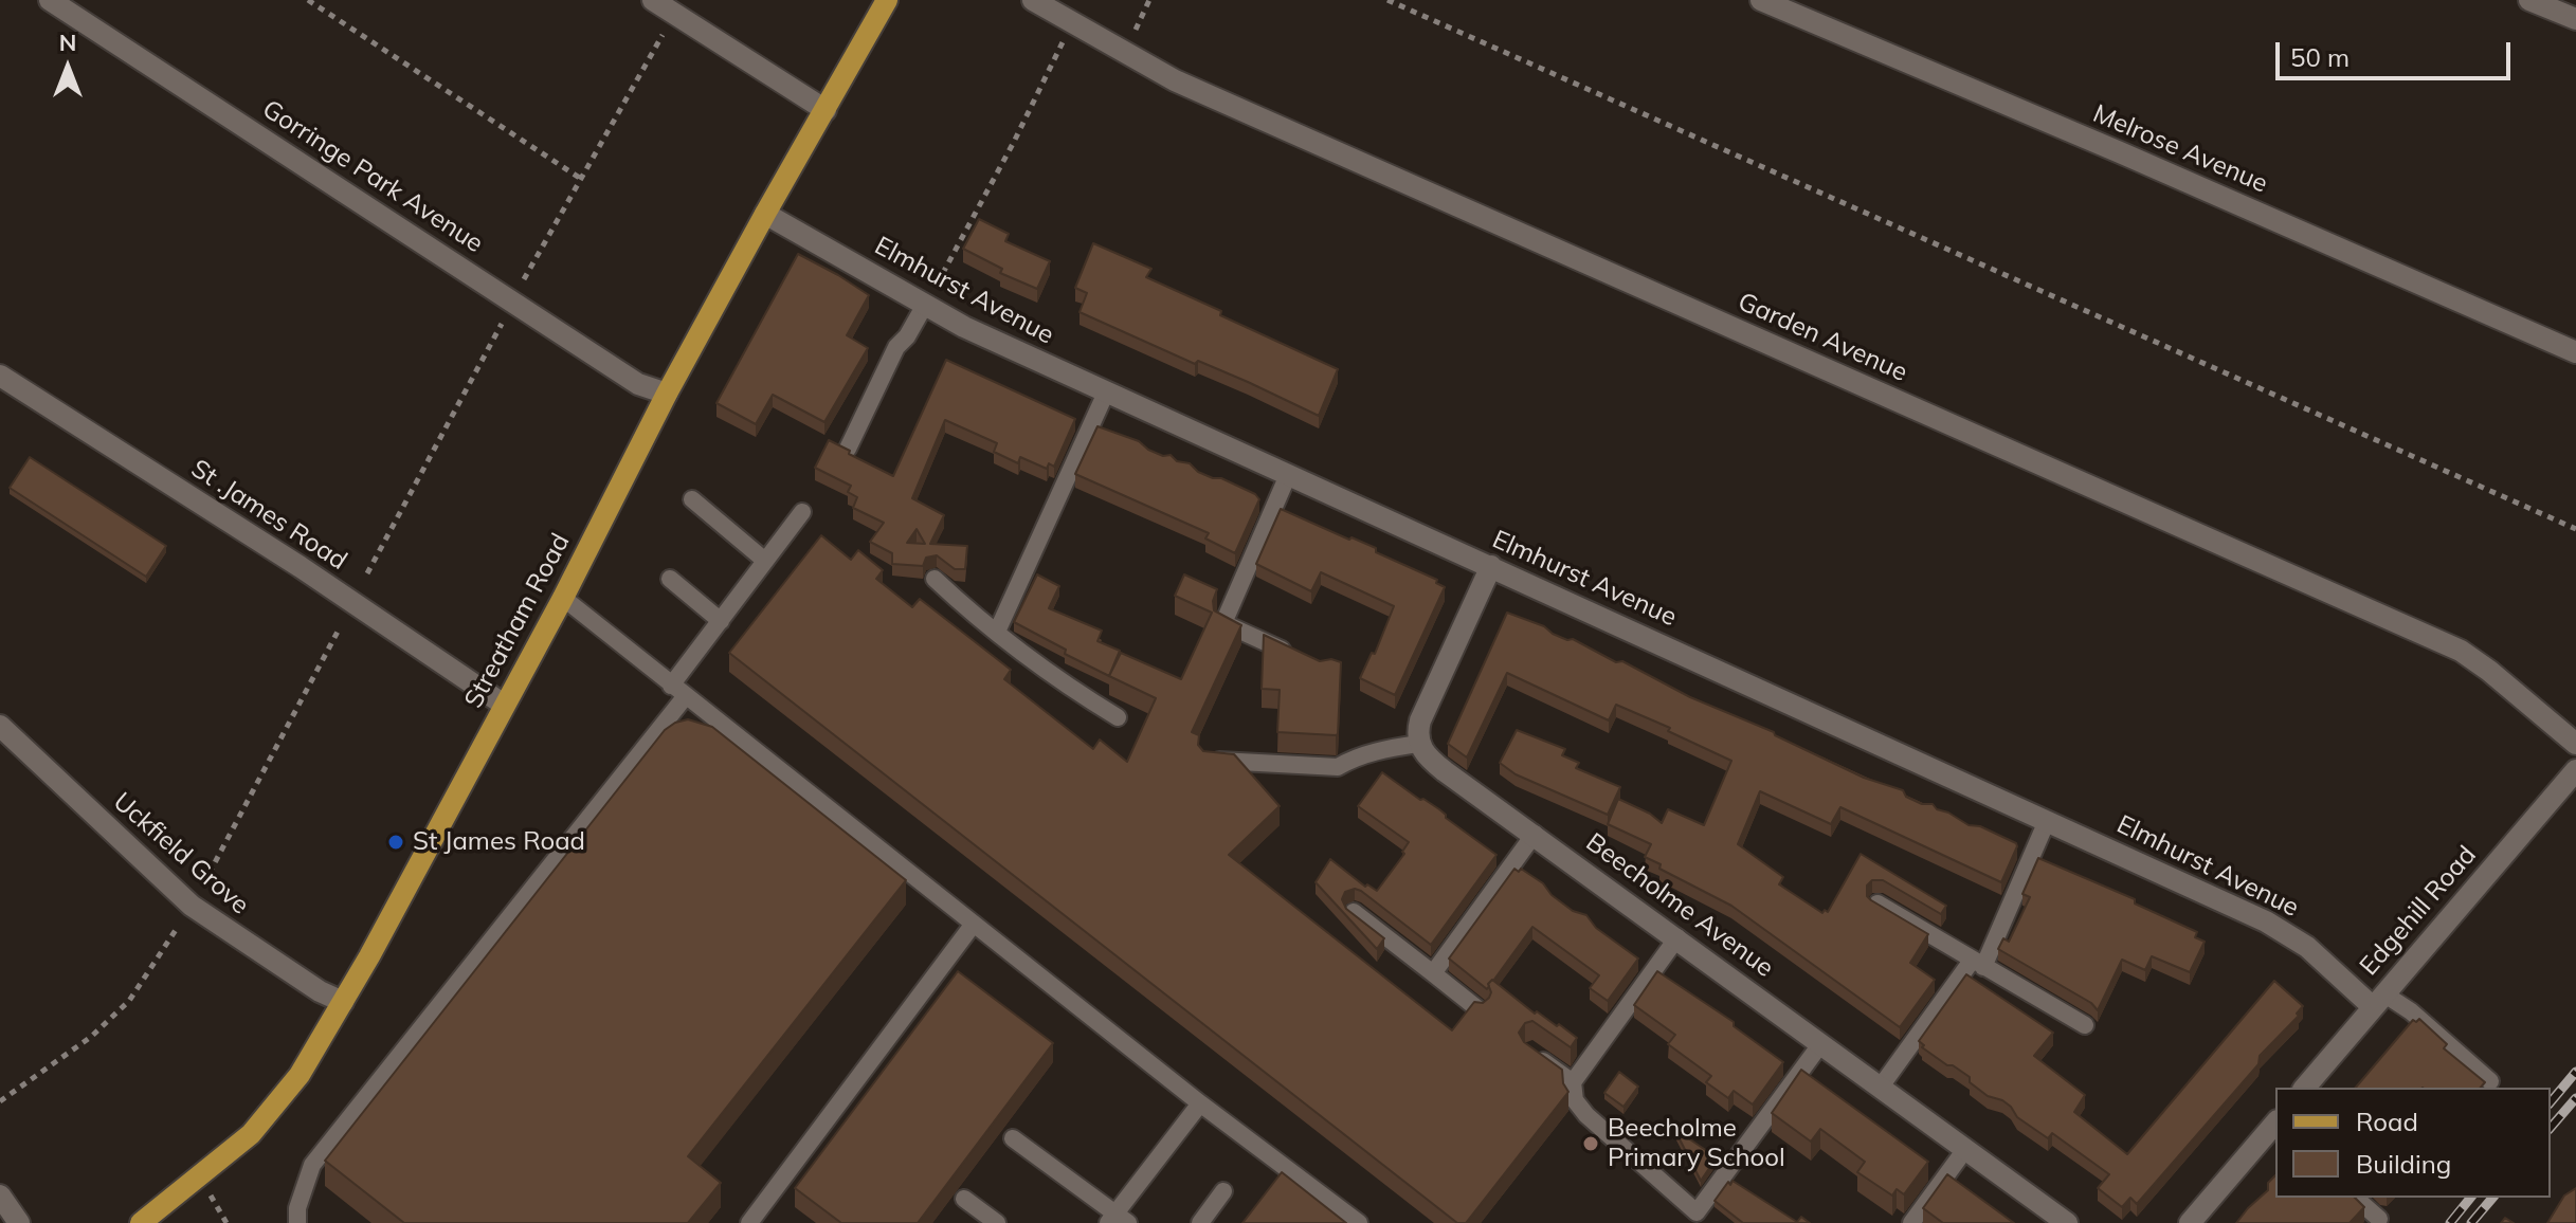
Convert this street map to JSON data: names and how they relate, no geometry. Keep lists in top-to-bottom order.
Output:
{
  "streets": {
    "main road": ["Streatham Road"],
    "street": [
      "Melrose Avenue",
      "Gorringe Park Avenue",
      "Elmhurst Avenue",
      "Garden Avenue",
      "St .James Road",
      "Uckfield Grove",
      "Beecholme Avenue",
      "Edgehill Road"
    ]
  },
  "crossings": [
    ["Gorringe Park Avenue", "Streatham Road"],
    ["Elmhurst Avenue", "Streatham Road"],
    ["Elmhurst Avenue", "Edgehill Road"],
    ["St .James Road", "Streatham Road"],
    ["Streatham Road", "Uckfield Grove"]
  ],
  "places": ["St James Road", "Beecholme Primary School"],
  "legend": ["Road", "Building"],
  "scale_bar": "50 m",
  "north": "top"
}
